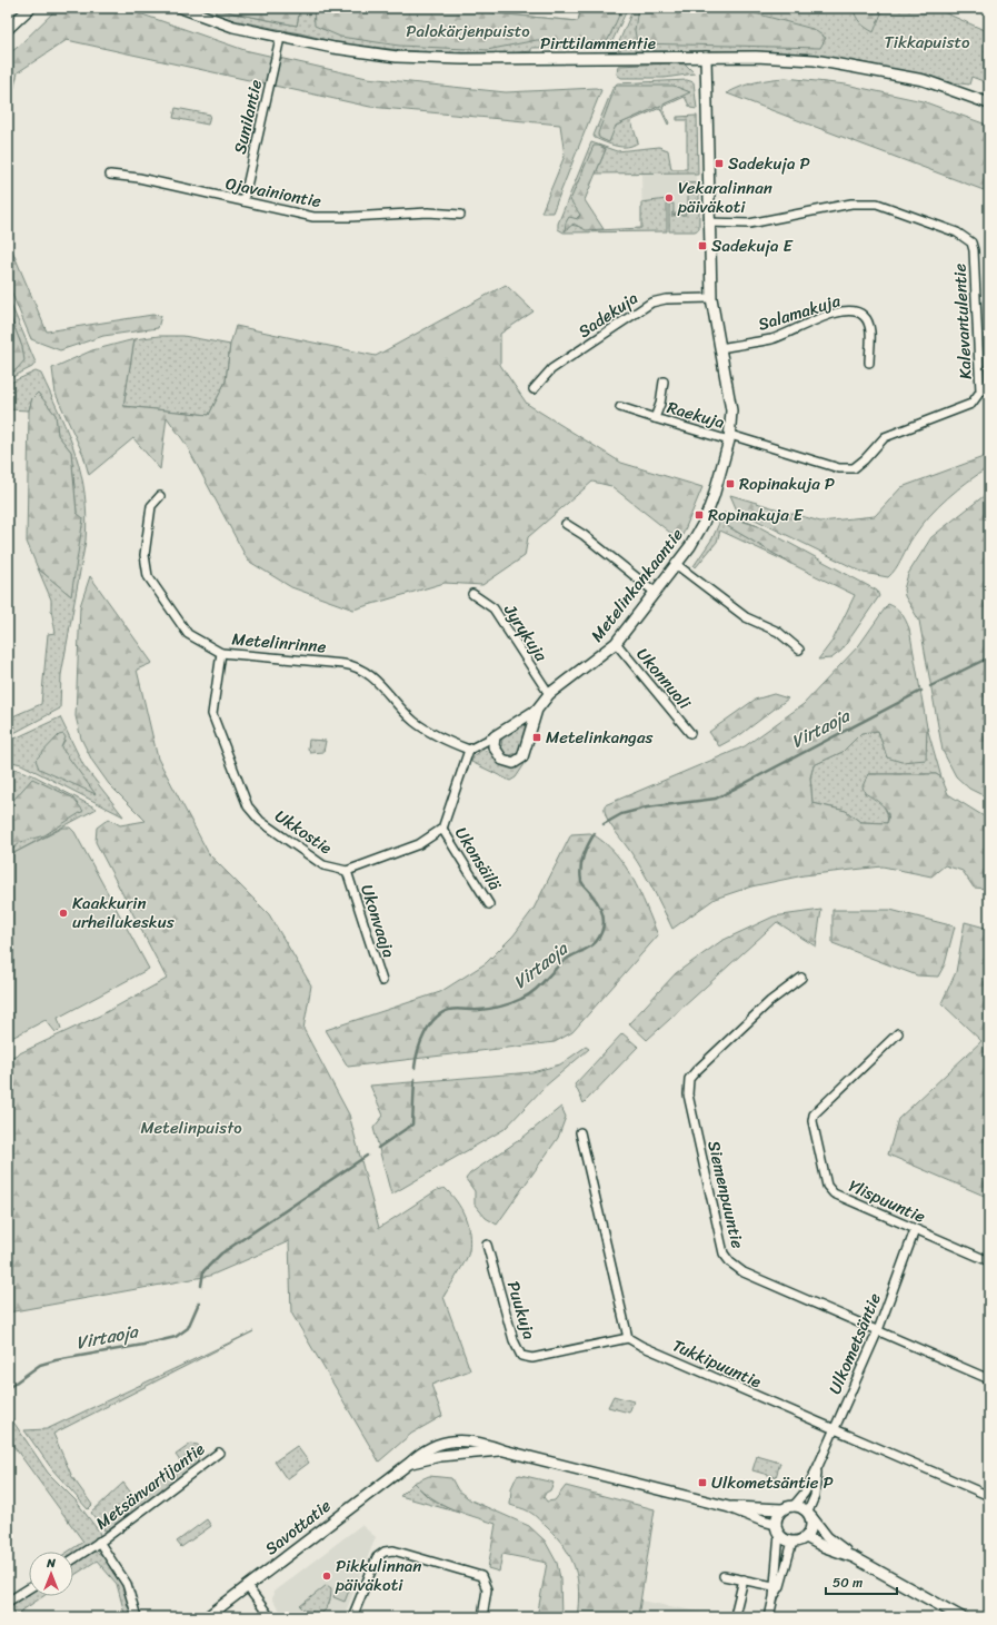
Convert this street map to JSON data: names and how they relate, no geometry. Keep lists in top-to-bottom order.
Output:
{
  "streets": {
    "street": [
      "Pirttilammentie",
      "Sunilantie",
      "Ojavainiontie",
      "Salamakuja",
      "Sadekuja",
      "Kalevantulentie",
      "Raekuja",
      "Metelinkankaantie",
      "Jyrykuja",
      "Metelinrinne",
      "Ukonnuoli",
      "Ukkostie",
      "Ukonsäilä",
      "Ukonvaaja",
      "Siemenpuuntie",
      "Ylispuuntie",
      "Puukuja",
      "Ulkometsäntie",
      "Tukkipuuntie",
      "Metsänvartijantie",
      "Savottatie"
    ]
  },
  "crossings": [
    ["Pirttilammentie", "Sunilantie"],
    ["Pirttilammentie", "Metelinkankaantie"],
    ["Sunilantie", "Ojavainiontie"],
    ["Salamakuja", "Metelinkankaantie"],
    ["Sadekuja", "Metelinkankaantie"],
    ["Kalevantulentie", "Raekuja"],
    ["Kalevantulentie", "Metelinkankaantie"],
    ["Raekuja", "Metelinkankaantie"],
    ["Metelinkankaantie", "Jyrykuja"],
    ["Metelinkankaantie", "Ukonnuoli"],
    ["Metelinrinne", "Ukkostie"],
    ["Ukkostie", "Ukonvaaja"],
    ["Siemenpuuntie", "Ulkometsäntie"],
    ["Ylispuuntie", "Ulkometsäntie"],
    ["Puukuja", "Tukkipuuntie"],
    ["Ulkometsäntie", "Tukkipuuntie"]
  ],
  "water": ["Virtaoja"],
  "parks": ["Palokärjenpuisto", "Tikkapuisto", "Metelinpuisto"],
  "places": {
    "transit": [
      "Sadekuja P",
      "Sadekuja E",
      "Ropinakuja P",
      "Ropinakuja E",
      "Metelinkangas",
      "Ulkometsäntie P"
    ],
    "other": ["Vekaralinnan päiväkoti", "Kaakkurin urheilukeskus", "Pikkulinnan päiväkoti"]
  },
  "scale_bar": "50 m",
  "north": "top"
}
